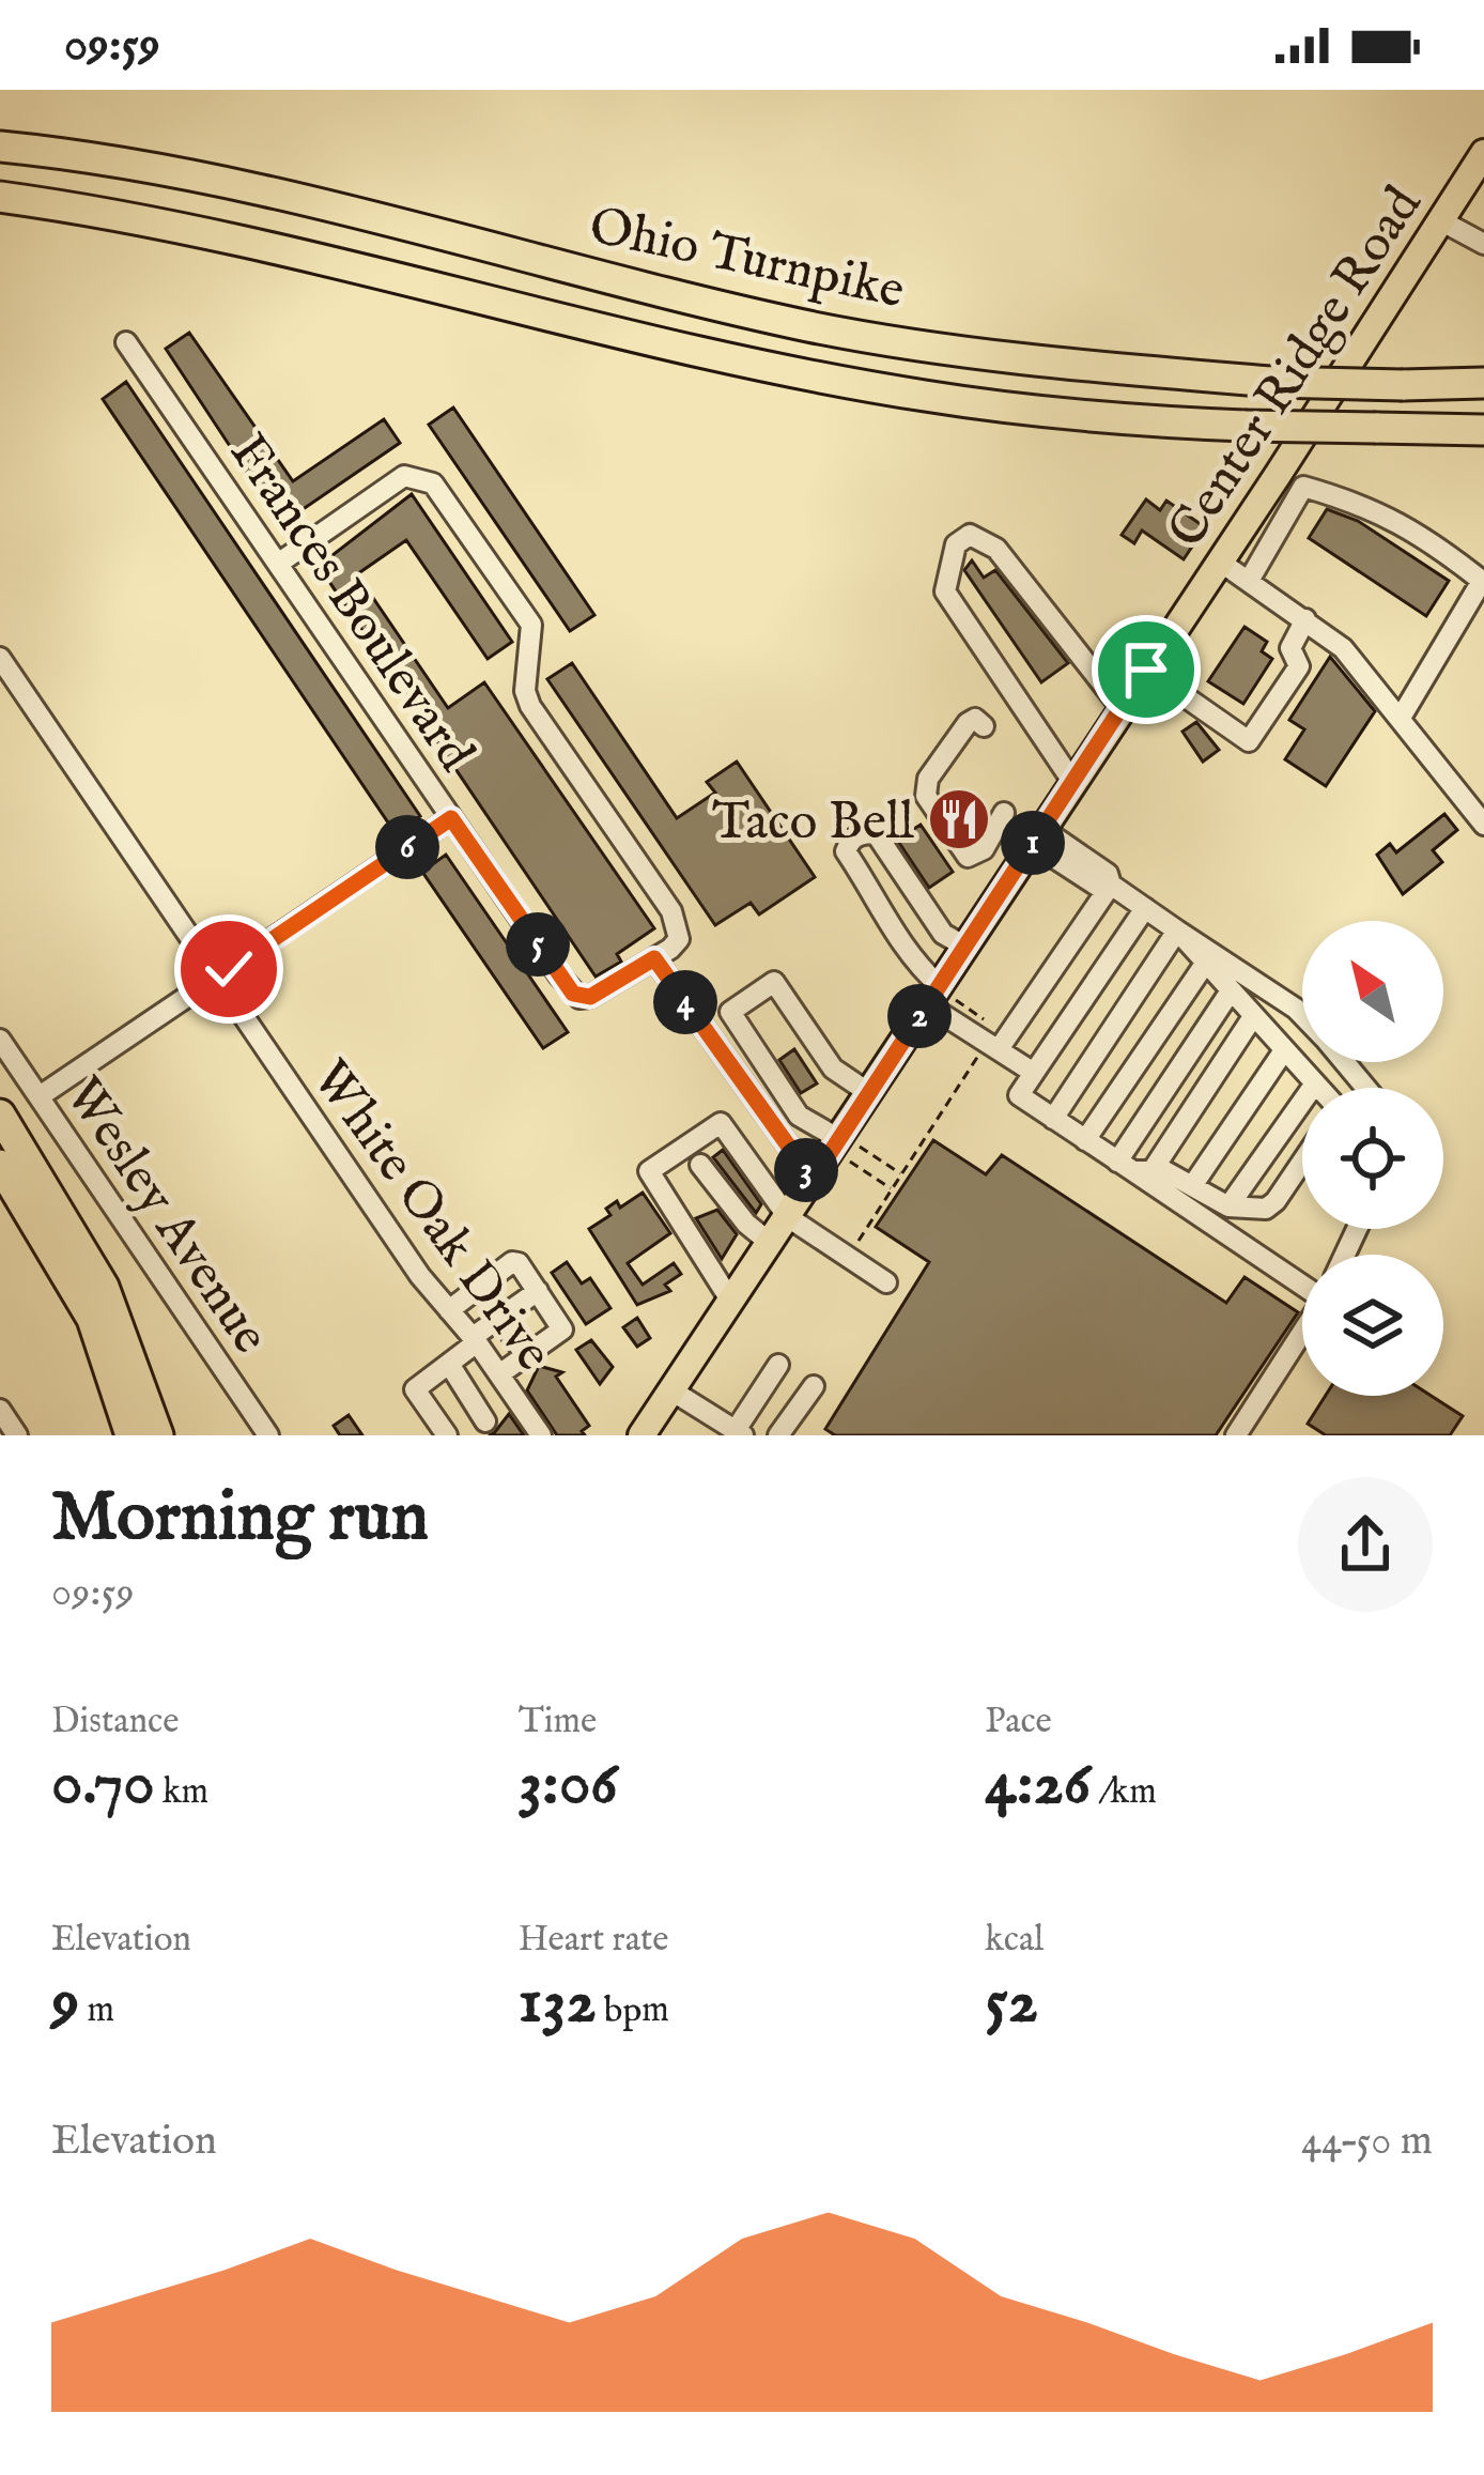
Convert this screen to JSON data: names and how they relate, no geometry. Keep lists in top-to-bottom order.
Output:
{
  "streets": {
    "highway": ["Ohio Turnpike"],
    "main road": ["Center Ridge Road"],
    "street": ["Frances Boulevard", "Wesley Avenue", "White Oak Drive"]
  },
  "places": {
    "restaurant": ["Taco Bell"]
  },
  "north": "top left",
  "page": {
    "status": "09:59",
    "pins": [
      "1",
      "6",
      "5",
      "4",
      "2",
      "3"
    ],
    "heading": ["Morning run", "09:59"],
    "stats": [
      ["Distance", "0.70 km"],
      ["Time", "3:06"],
      ["Pace", "4:26 /km"],
      ["Elevation", "9 m"],
      ["Heart rate", "132 bpm"],
      ["kcal", "52"]
    ],
    "chart": ["Elevation", "44–50 m"]
  }
}
